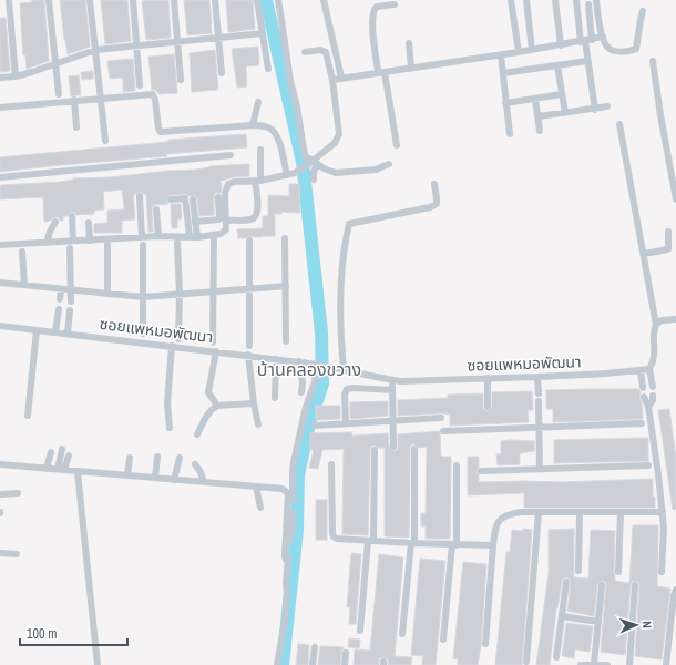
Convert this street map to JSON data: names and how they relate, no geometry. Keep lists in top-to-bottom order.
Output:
{
  "streets": {
    "street": ["ซอยแพหมอพัฒนา"]
  },
  "districts": ["บ้านคลองขวาง"],
  "scale_bar": "100 m",
  "north": "right"
}
